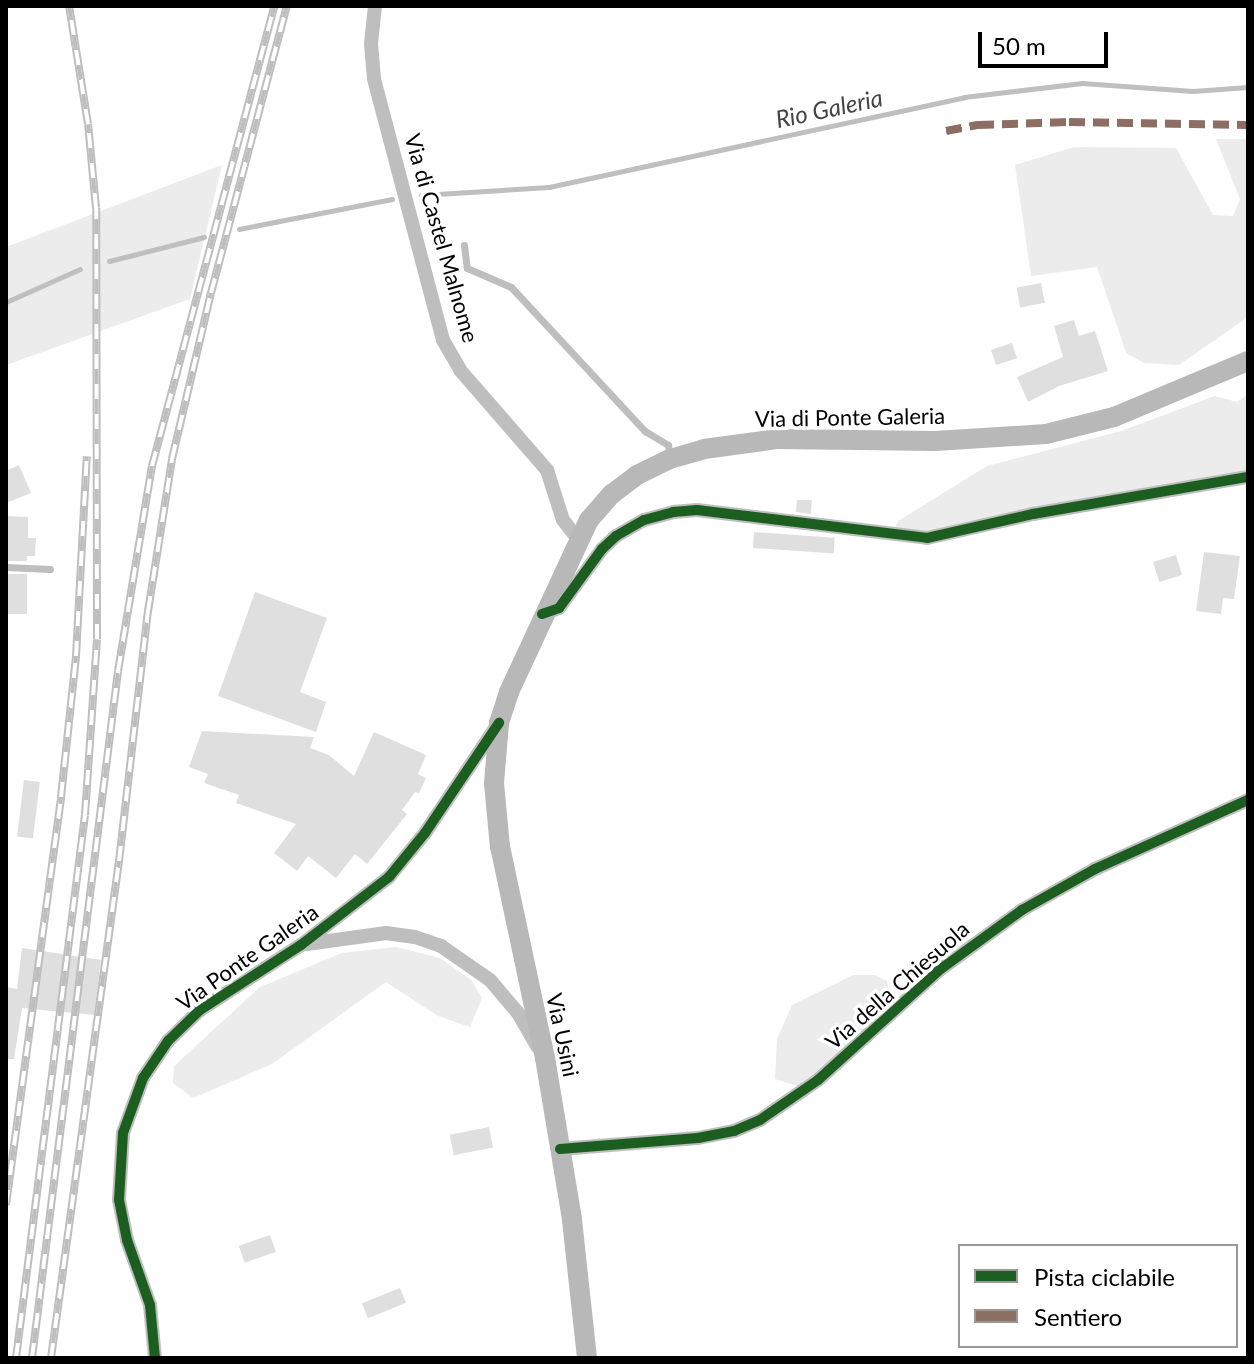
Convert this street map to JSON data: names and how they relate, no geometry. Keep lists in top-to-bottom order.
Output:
{
  "streets": {
    "main road": ["Via di Ponte Galeria", "Via Usini"],
    "street": ["Via di Castel Malnome", "Via Ponte Galeria", "Via della Chiesuola"]
  },
  "crossings": [
    ["Via di Castel Malnome", "Via di Ponte Galeria"],
    ["Via di Ponte Galeria", "Via Ponte Galeria"],
    ["Via di Ponte Galeria", "Via Usini"],
    ["Via Ponte Galeria", "Via Usini"],
    ["Via della Chiesuola", "Via Usini"]
  ],
  "water": ["Rio Galeria"],
  "legend": ["Pista ciclabile", "Sentiero"],
  "scale_bar": "50 m"
}
